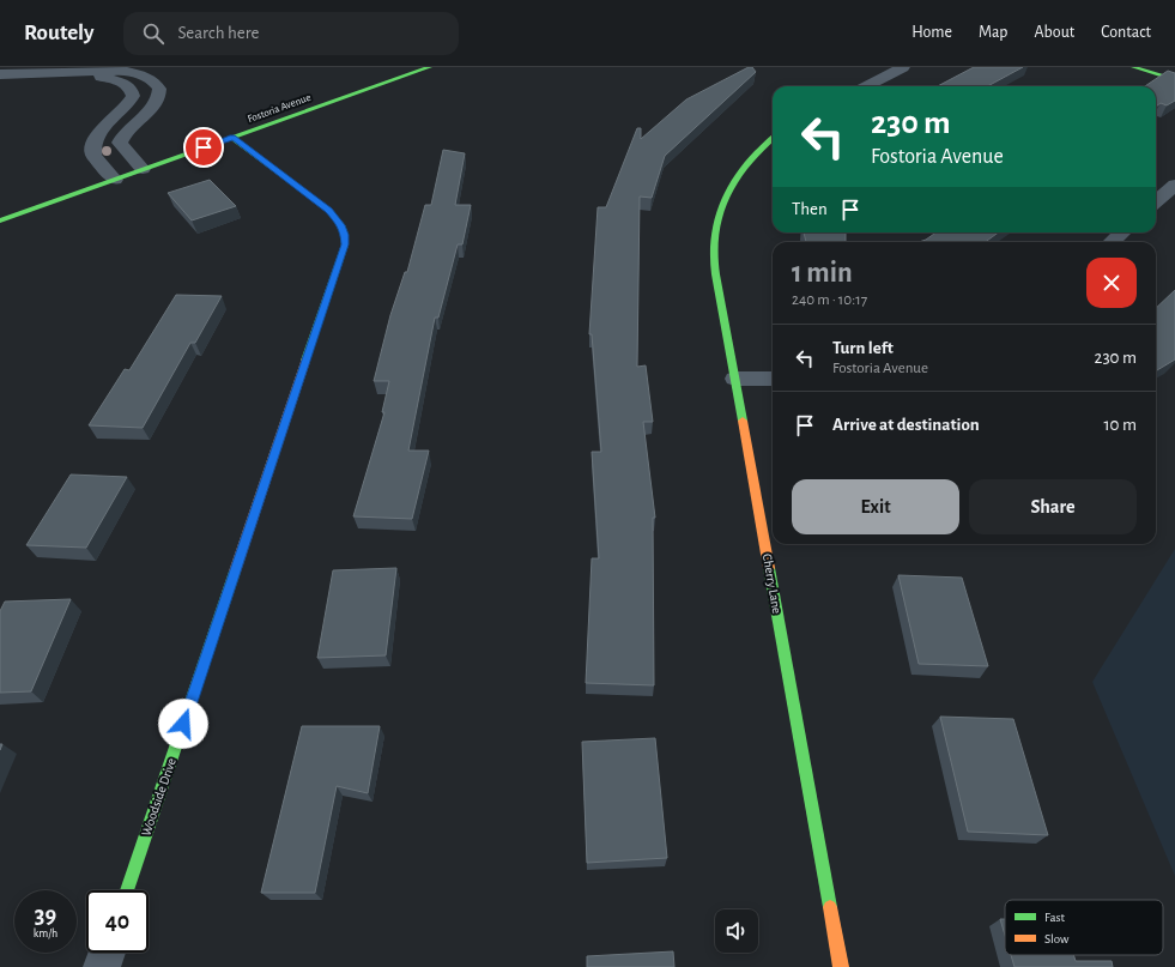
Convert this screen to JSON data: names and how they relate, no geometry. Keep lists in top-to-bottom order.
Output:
{
  "streets": {
    "street": ["Fostoria Avenue", "Cherry Lane", "Woodside Drive"]
  },
  "crossings": [
    ["Fostoria Avenue", "Woodside Drive"]
  ],
  "legend": ["Fast", "Slow"],
  "page": {
    "header": "Routely",
    "search": "Search here",
    "nav": [
      "Home",
      "Map",
      "About",
      "Contact"
    ],
    "turn": ["230 m", "Fostoria Avenue"],
    "then": "Then",
    "heading": ["1 min", "240 m · 10:17"],
    "list": [
      {
        "name": "Turn left",
        "note": "Fostoria Avenue",
        "value": "230 m"
      },
      {
        "name": "Arrive at destination",
        "value": "10 m"
      }
    ],
    "buttons": ["Exit", "Share"],
    "speed": "39 km/h",
    "limit": "40"
  }
}
